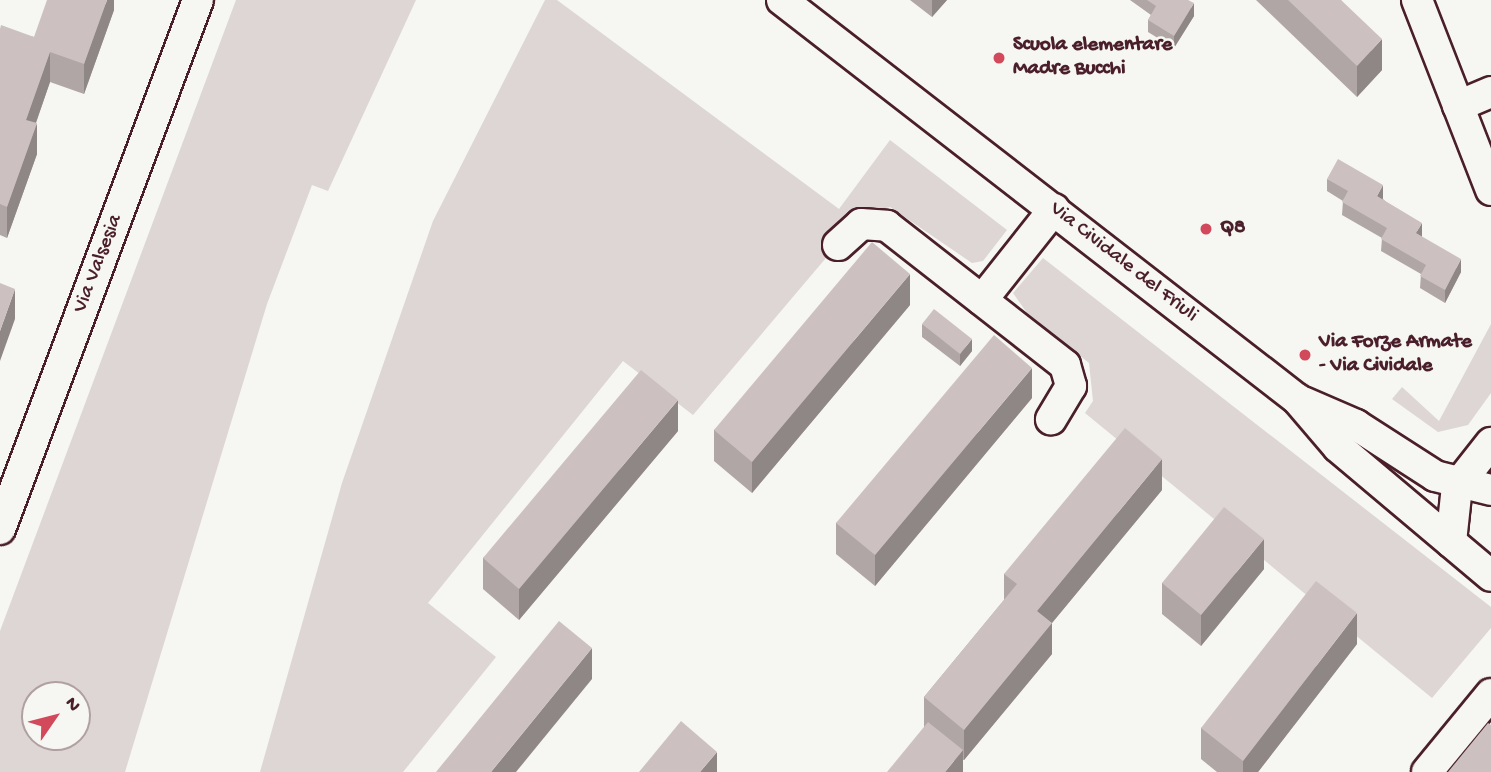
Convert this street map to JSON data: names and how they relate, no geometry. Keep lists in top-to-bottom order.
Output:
{
  "streets": {
    "street": ["Via Cividale del Friuli", "Via Valsesia"]
  },
  "places": ["Scuola elementare Madre Bucchi", "Q8", "Via Forze Armate - Via Cividale"],
  "north": "top right"
}
